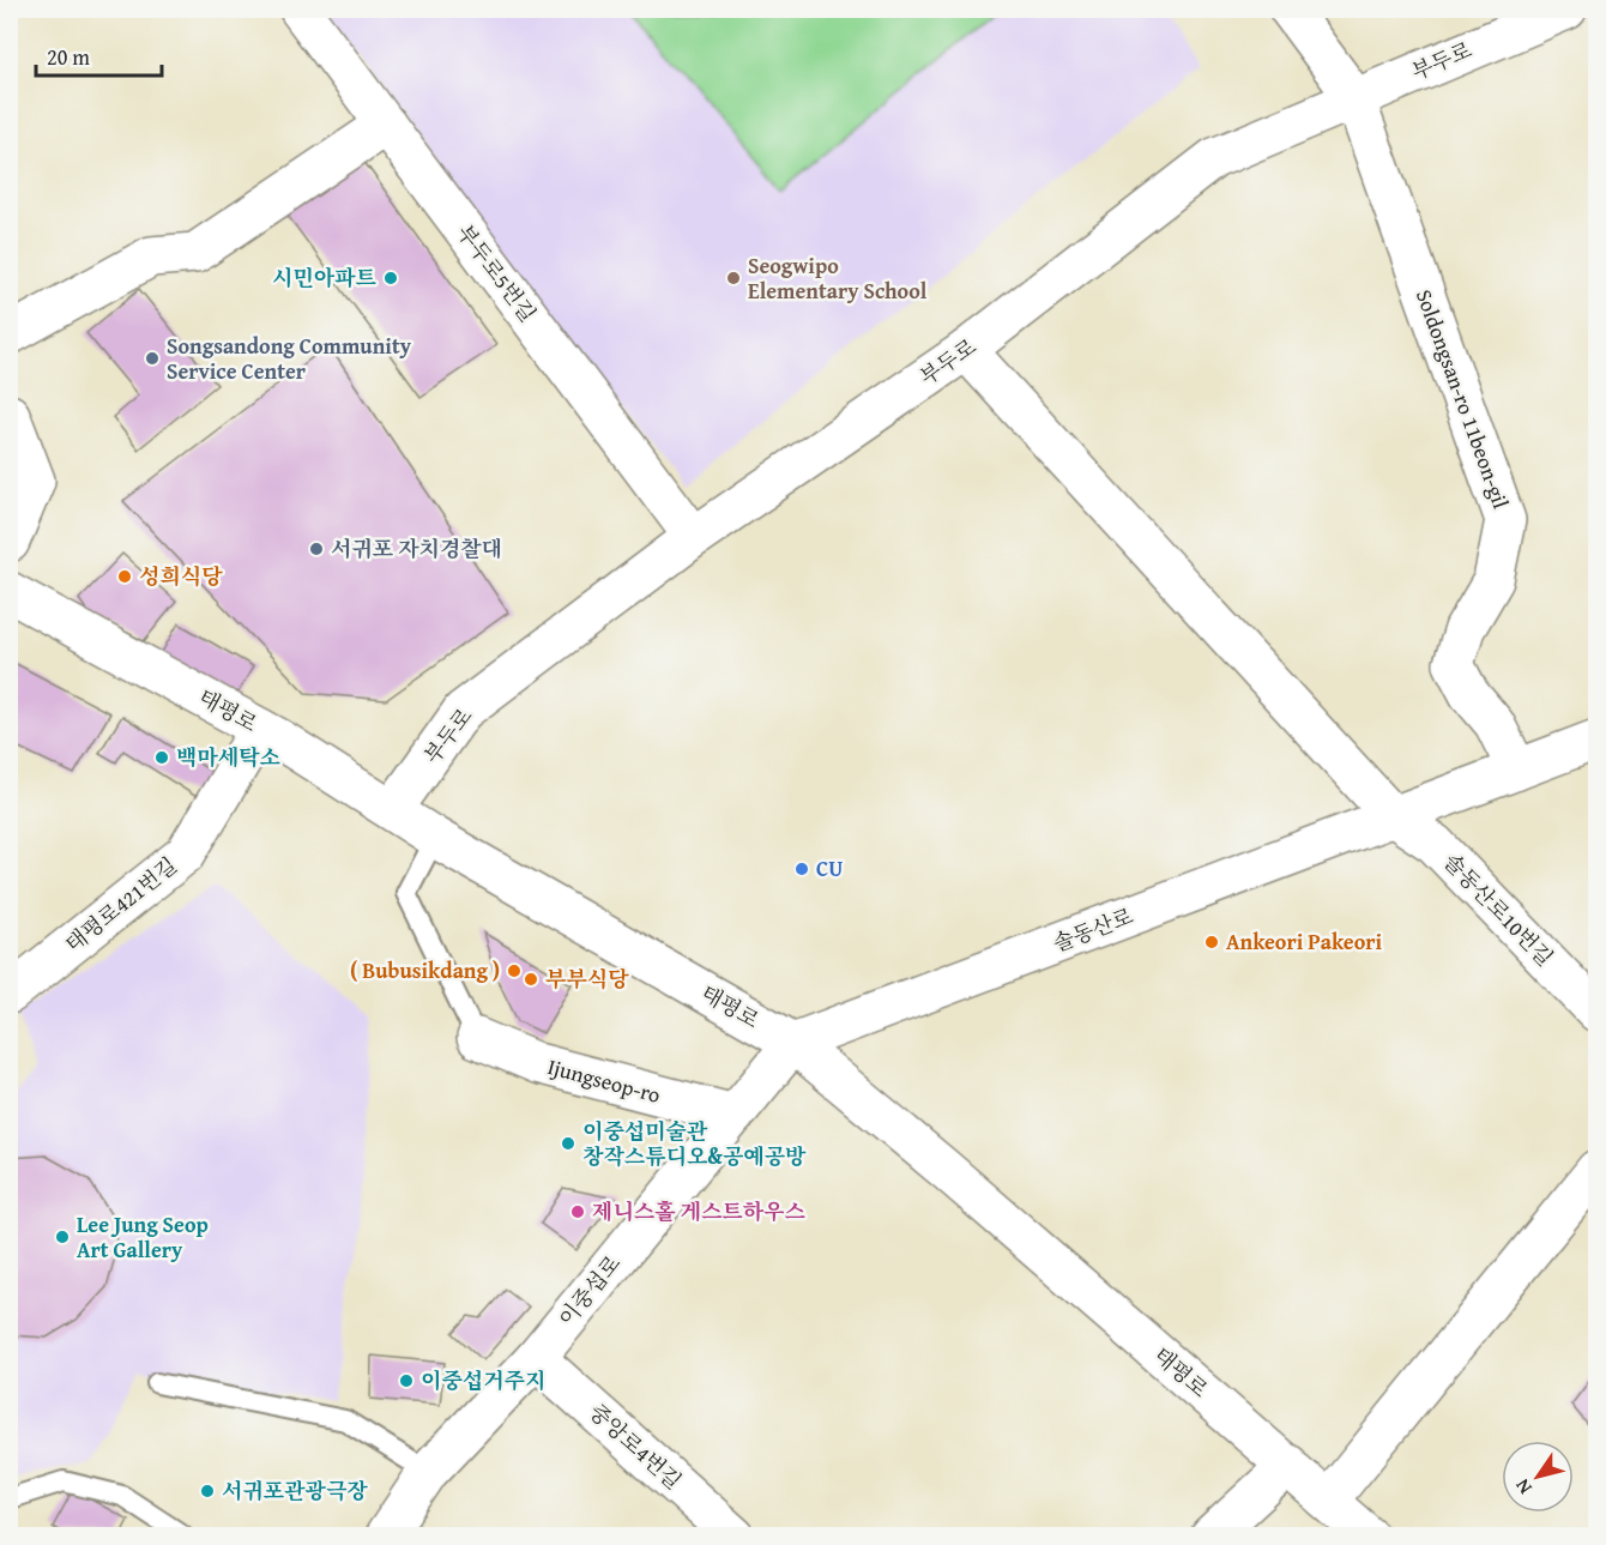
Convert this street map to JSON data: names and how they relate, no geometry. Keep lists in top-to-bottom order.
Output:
{
  "streets": {
    "street": [
      "부두로",
      "부두로5번길",
      "Soldongsan-ro 11beon-gil",
      "태평로",
      "태평로421번길",
      "솔동산로10번길",
      "솔동산로",
      "Ijungseop-ro",
      "이중섭로",
      "중앙로4번길"
    ]
  },
  "crossings": [
    ["부두로", "부두로5번길"],
    ["부두로", "Soldongsan-ro 11beon-gil"],
    ["부두로", "태평로"],
    ["Soldongsan-ro 11beon-gil", "솔동산로"],
    ["태평로", "태평로421번길"],
    ["태평로", "솔동산로"],
    ["태평로", "이중섭로"],
    ["솔동산로10번길", "솔동산로"],
    ["솔동산로", "이중섭로"],
    ["Ijungseop-ro", "이중섭로"],
    ["이중섭로", "중앙로4번길"]
  ],
  "places": [
    "시민아파트",
    "Seogwipo Elementary School",
    "Songsandong Community Service Center",
    "서귀포 자치경찰대",
    "성희식당",
    "백마세탁소",
    "CU",
    "Ankeori Pakeori",
    "( Bubusikdang )",
    "부부식당",
    "이중섭미술관 창작스튜디오&공예공방",
    "제니스홀 게스트하우스",
    "Lee Jung Seop Art Gallery",
    "이중섭거주지",
    "서귀포관광극장"
  ],
  "scale_bar": "20 m",
  "north": "bottom left"
}
